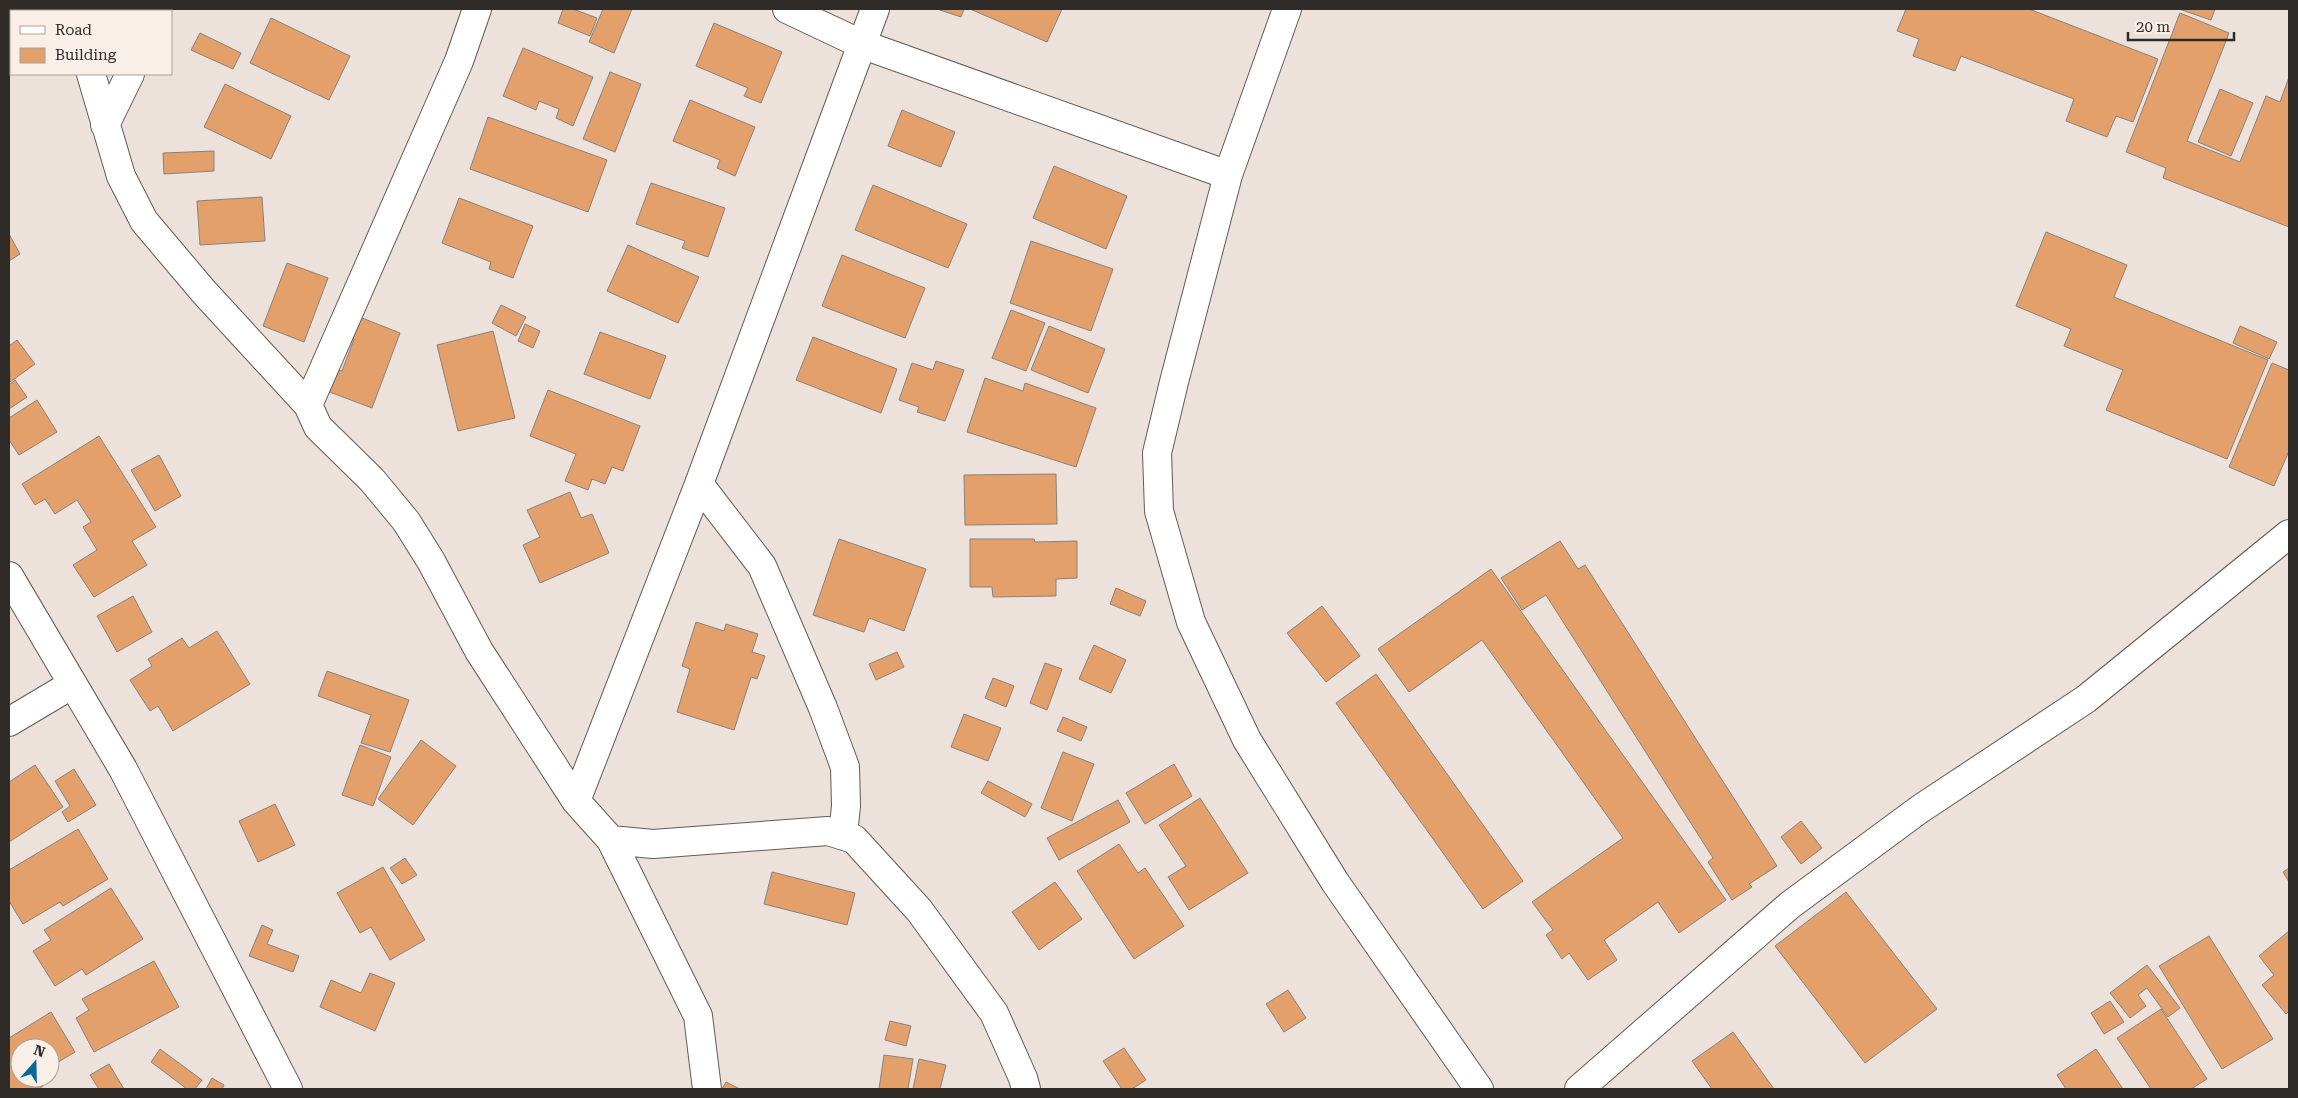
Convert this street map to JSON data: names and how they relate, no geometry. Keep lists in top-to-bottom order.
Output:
{
  "legend": ["Road", "Building"],
  "scale_bar": "20 m",
  "north": "top"
}
